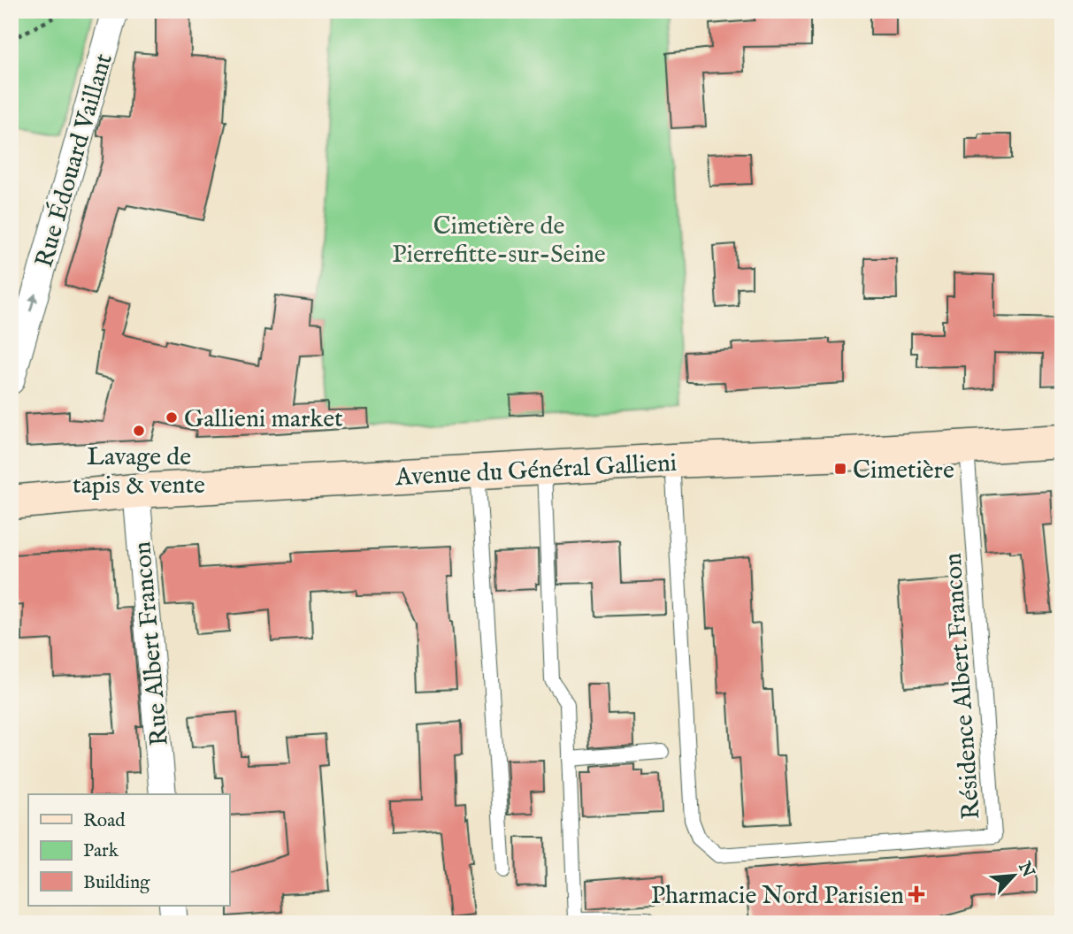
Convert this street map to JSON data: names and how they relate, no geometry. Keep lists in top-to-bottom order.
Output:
{
  "streets": {
    "street": ["Rue Édouard Vaillant", "Avenue du Général Gallieni", "Rue Albert Francon"],
    "lane": ["Résidence Albert Francon"]
  },
  "crossings": [
    ["Avenue du Général Gallieni", "Rue Albert Francon"],
    ["Avenue du Général Gallieni", "Résidence Albert Francon"]
  ],
  "one_way": ["Rue Édouard Vaillant"],
  "parks": ["Cimetière de Pierrefitte-sur-Seine"],
  "places": {
    "other": ["Gallieni market", "Lavage de tapis & vente"],
    "transit": ["Cimetière"],
    "health": ["Pharmacie Nord Parisien"]
  },
  "legend": ["Road", "Park", "Building"],
  "north": "top right"
}
